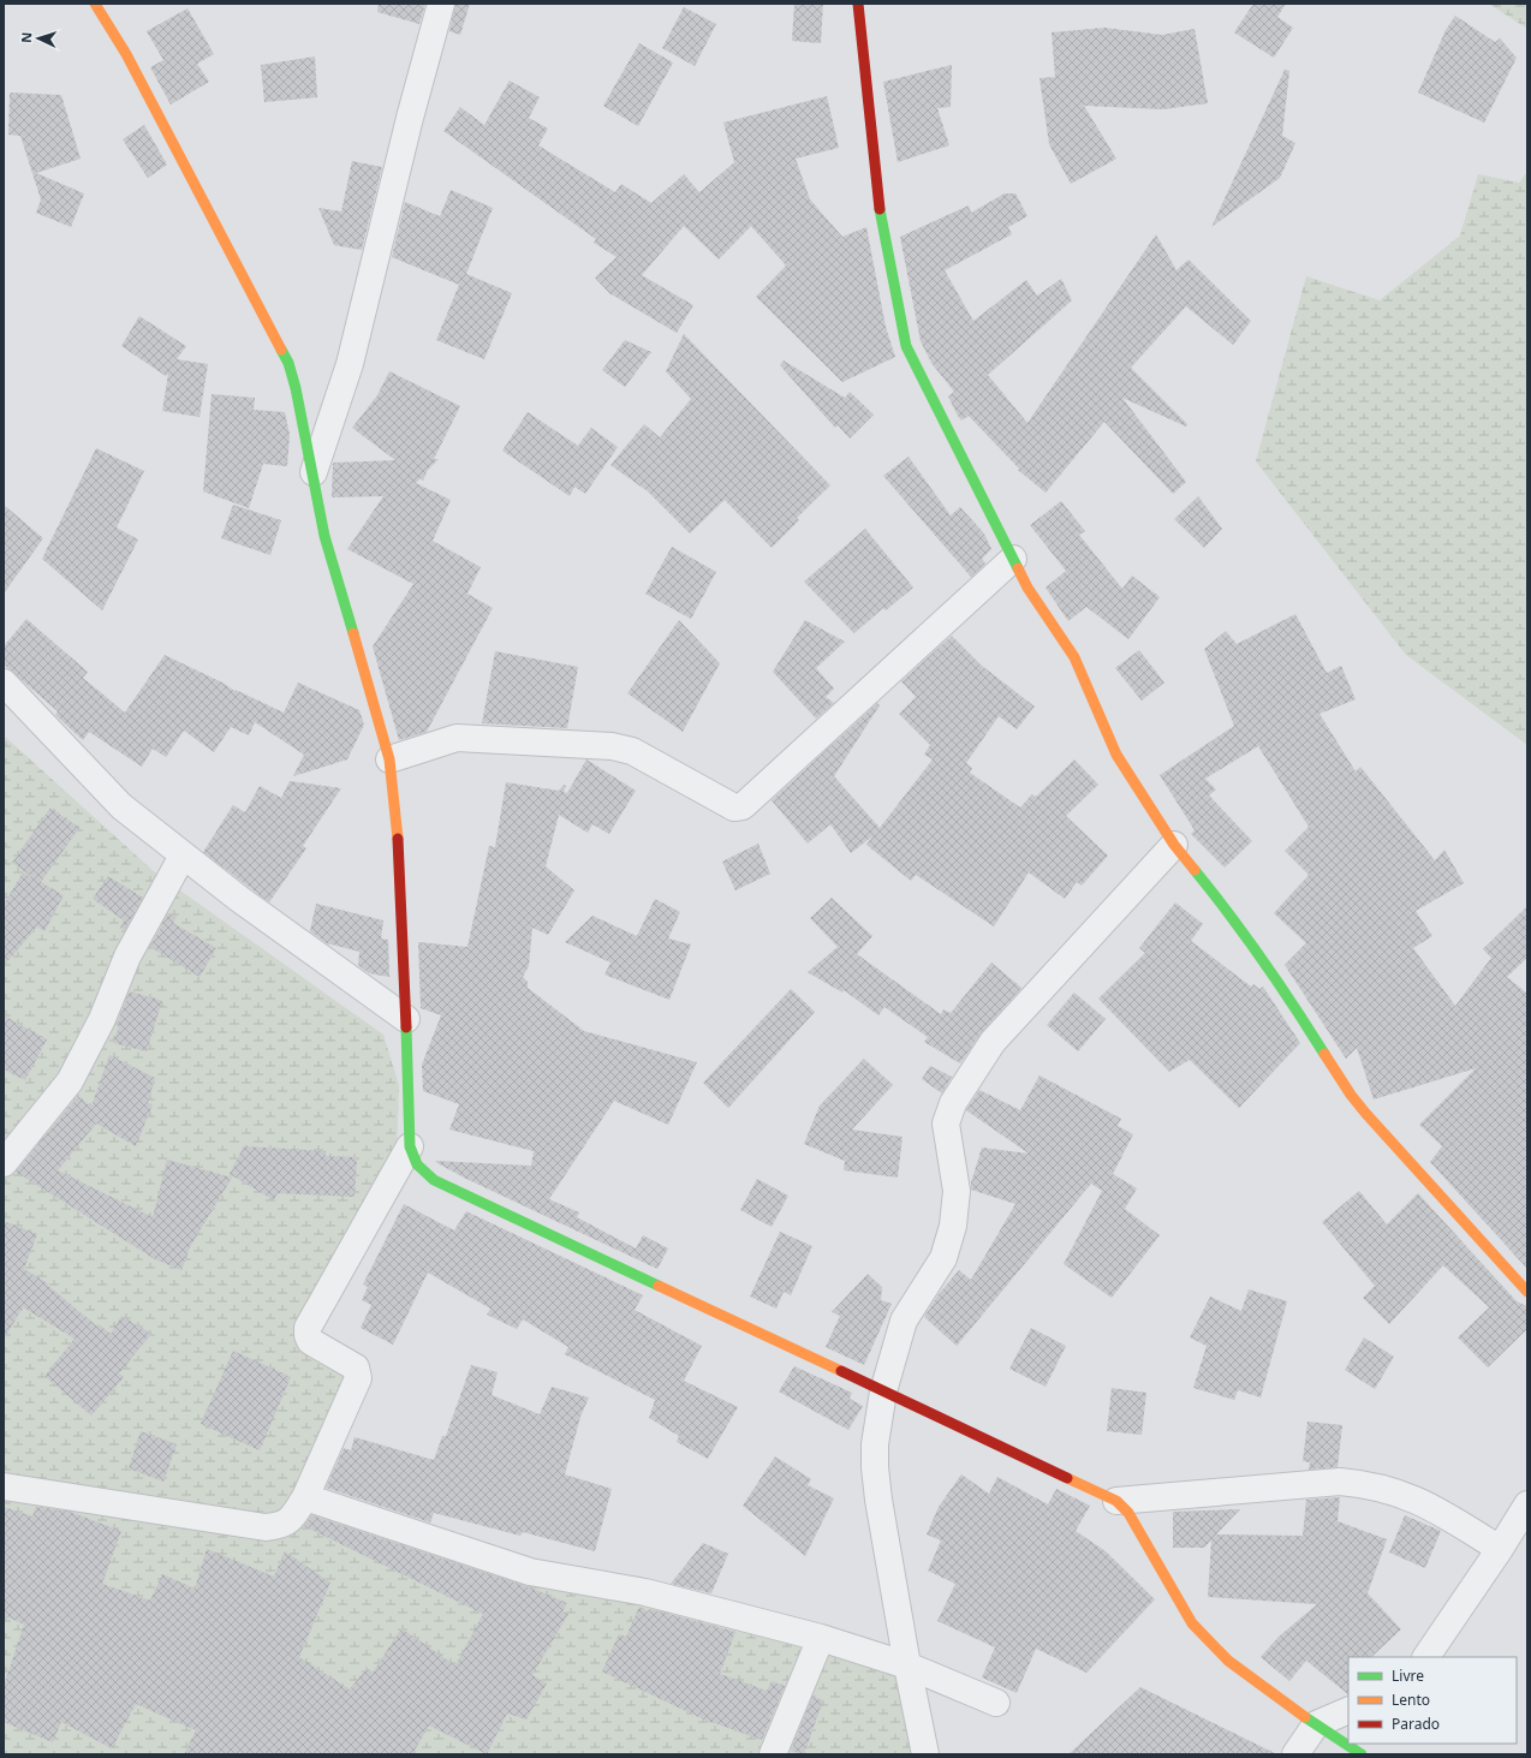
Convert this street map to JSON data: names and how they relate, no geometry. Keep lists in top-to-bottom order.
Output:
{
  "legend": ["Livre", "Lento", "Parado"],
  "north": "left"
}
